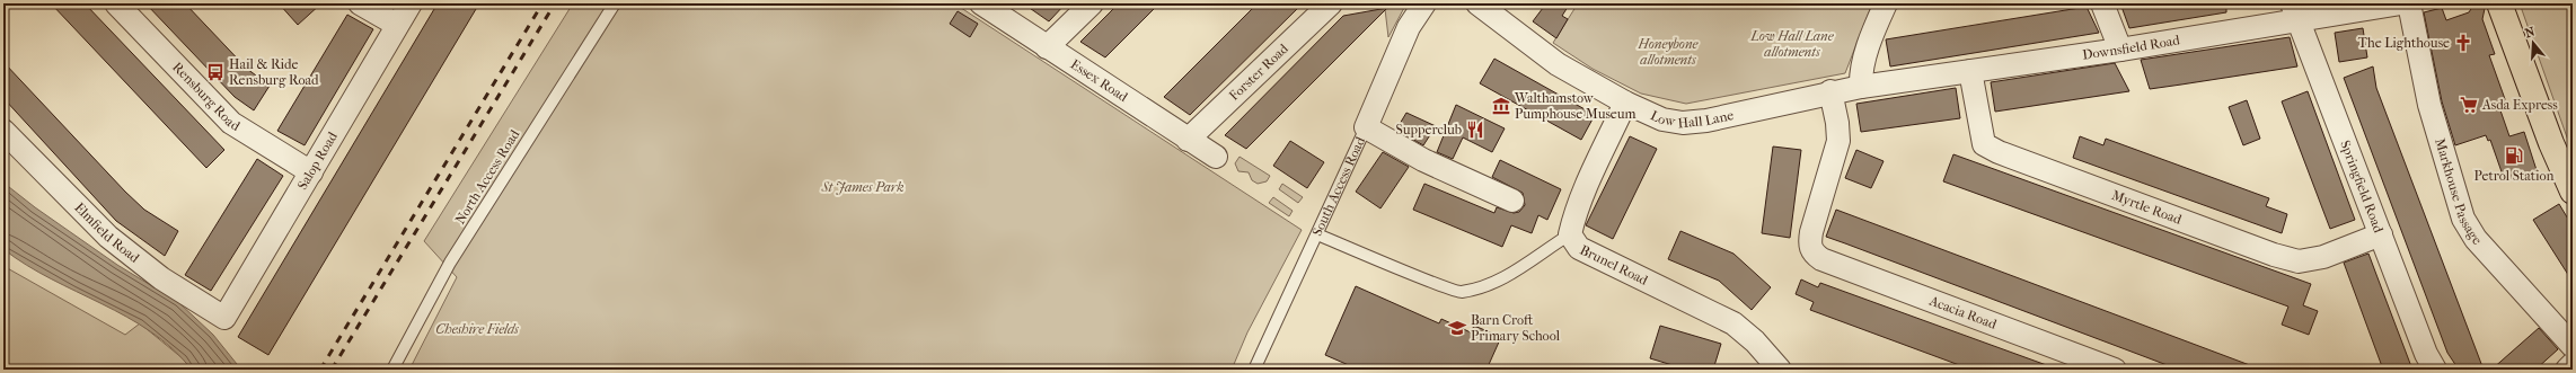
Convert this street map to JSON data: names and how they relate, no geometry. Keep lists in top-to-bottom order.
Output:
{
  "streets": {
    "street": [
      "Downsfield Road",
      "Forster Road",
      "Essex Road",
      "Rensburg Road",
      "Low Hall Lane",
      "Salop Road",
      "South Access Road",
      "Springfield Road",
      "Markhouse Passage",
      "Myrtle Road",
      "Elmfield Road",
      "Brunel Road",
      "Acacia Road"
    ],
    "lane": ["North Access Road"]
  },
  "crossings": [
    ["Downsfield Road", "Low Hall Lane"],
    ["Downsfield Road", "Springfield Road"],
    ["Downsfield Road", "Markhouse Passage"],
    ["Downsfield Road", "Myrtle Road"],
    ["Forster Road", "Essex Road"],
    ["Rensburg Road", "Salop Road"],
    ["Low Hall Lane", "Brunel Road"],
    ["Low Hall Lane", "Acacia Road"],
    ["Salop Road", "Elmfield Road"],
    ["Springfield Road", "Myrtle Road"]
  ],
  "parks": [
    "Low Hall Lane allotments",
    "Honeybone allotments",
    "St James Park",
    "Cheshire Fields"
  ],
  "places": {
    "church": ["The Lighthouse"],
    "bus stop": ["Hail & Ride Rensburg Road"],
    "supermarket": ["Asda Express"],
    "museum": ["Walthamstow Pumphouse Museum"],
    "restaurant": ["Supperclub"],
    "fuel station": ["Petrol Station"],
    "school or university": ["Barn Croft Primary School"]
  },
  "north": "top"
}
